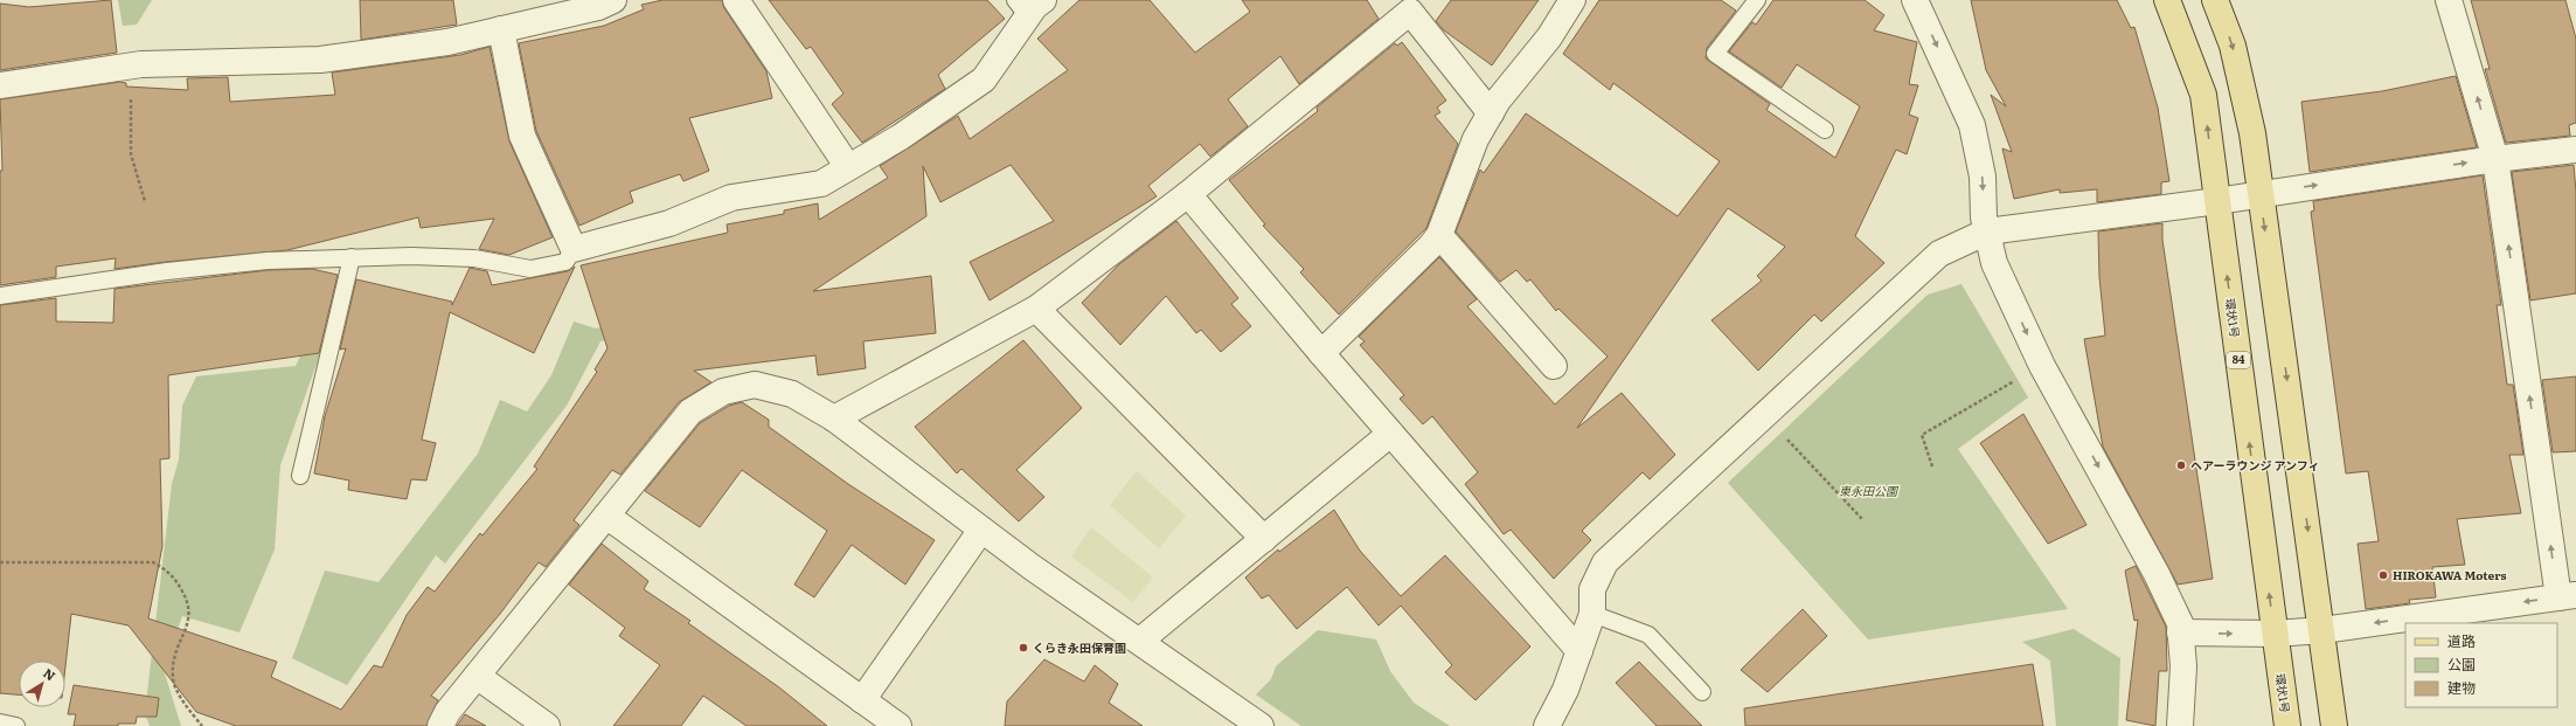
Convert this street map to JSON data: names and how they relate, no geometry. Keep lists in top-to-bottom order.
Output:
{
  "streets": {
    "main road": ["環状1号", "84"]
  },
  "parks": ["東永田公園"],
  "places": ["ヘアーラウンジ アンフィ", "HIROKAWA Moters", "くらき永田保育園"],
  "legend": ["道路", "公園", "建物"],
  "north": "top right"
}
